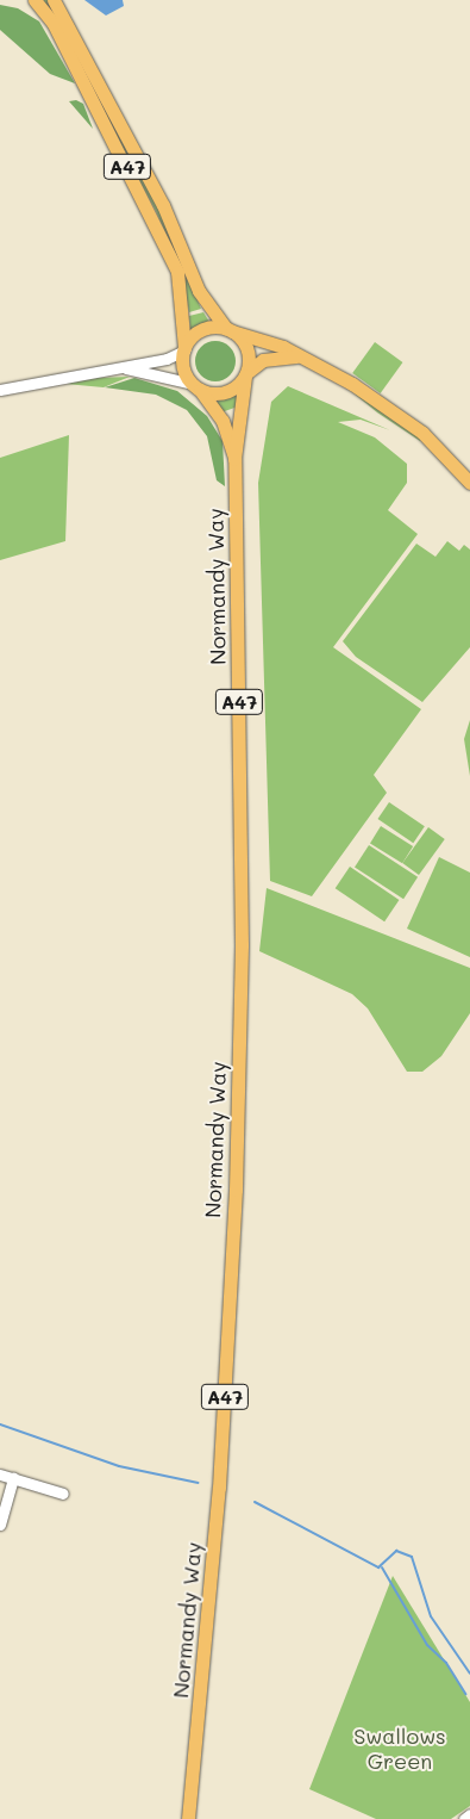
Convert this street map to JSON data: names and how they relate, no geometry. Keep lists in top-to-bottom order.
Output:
{
  "streets": {
    "main road": ["A47", "Normandy Way"]
  },
  "crossings": [
    ["A47", "Normandy Way"]
  ],
  "parks": ["Swallows Green"]
}
